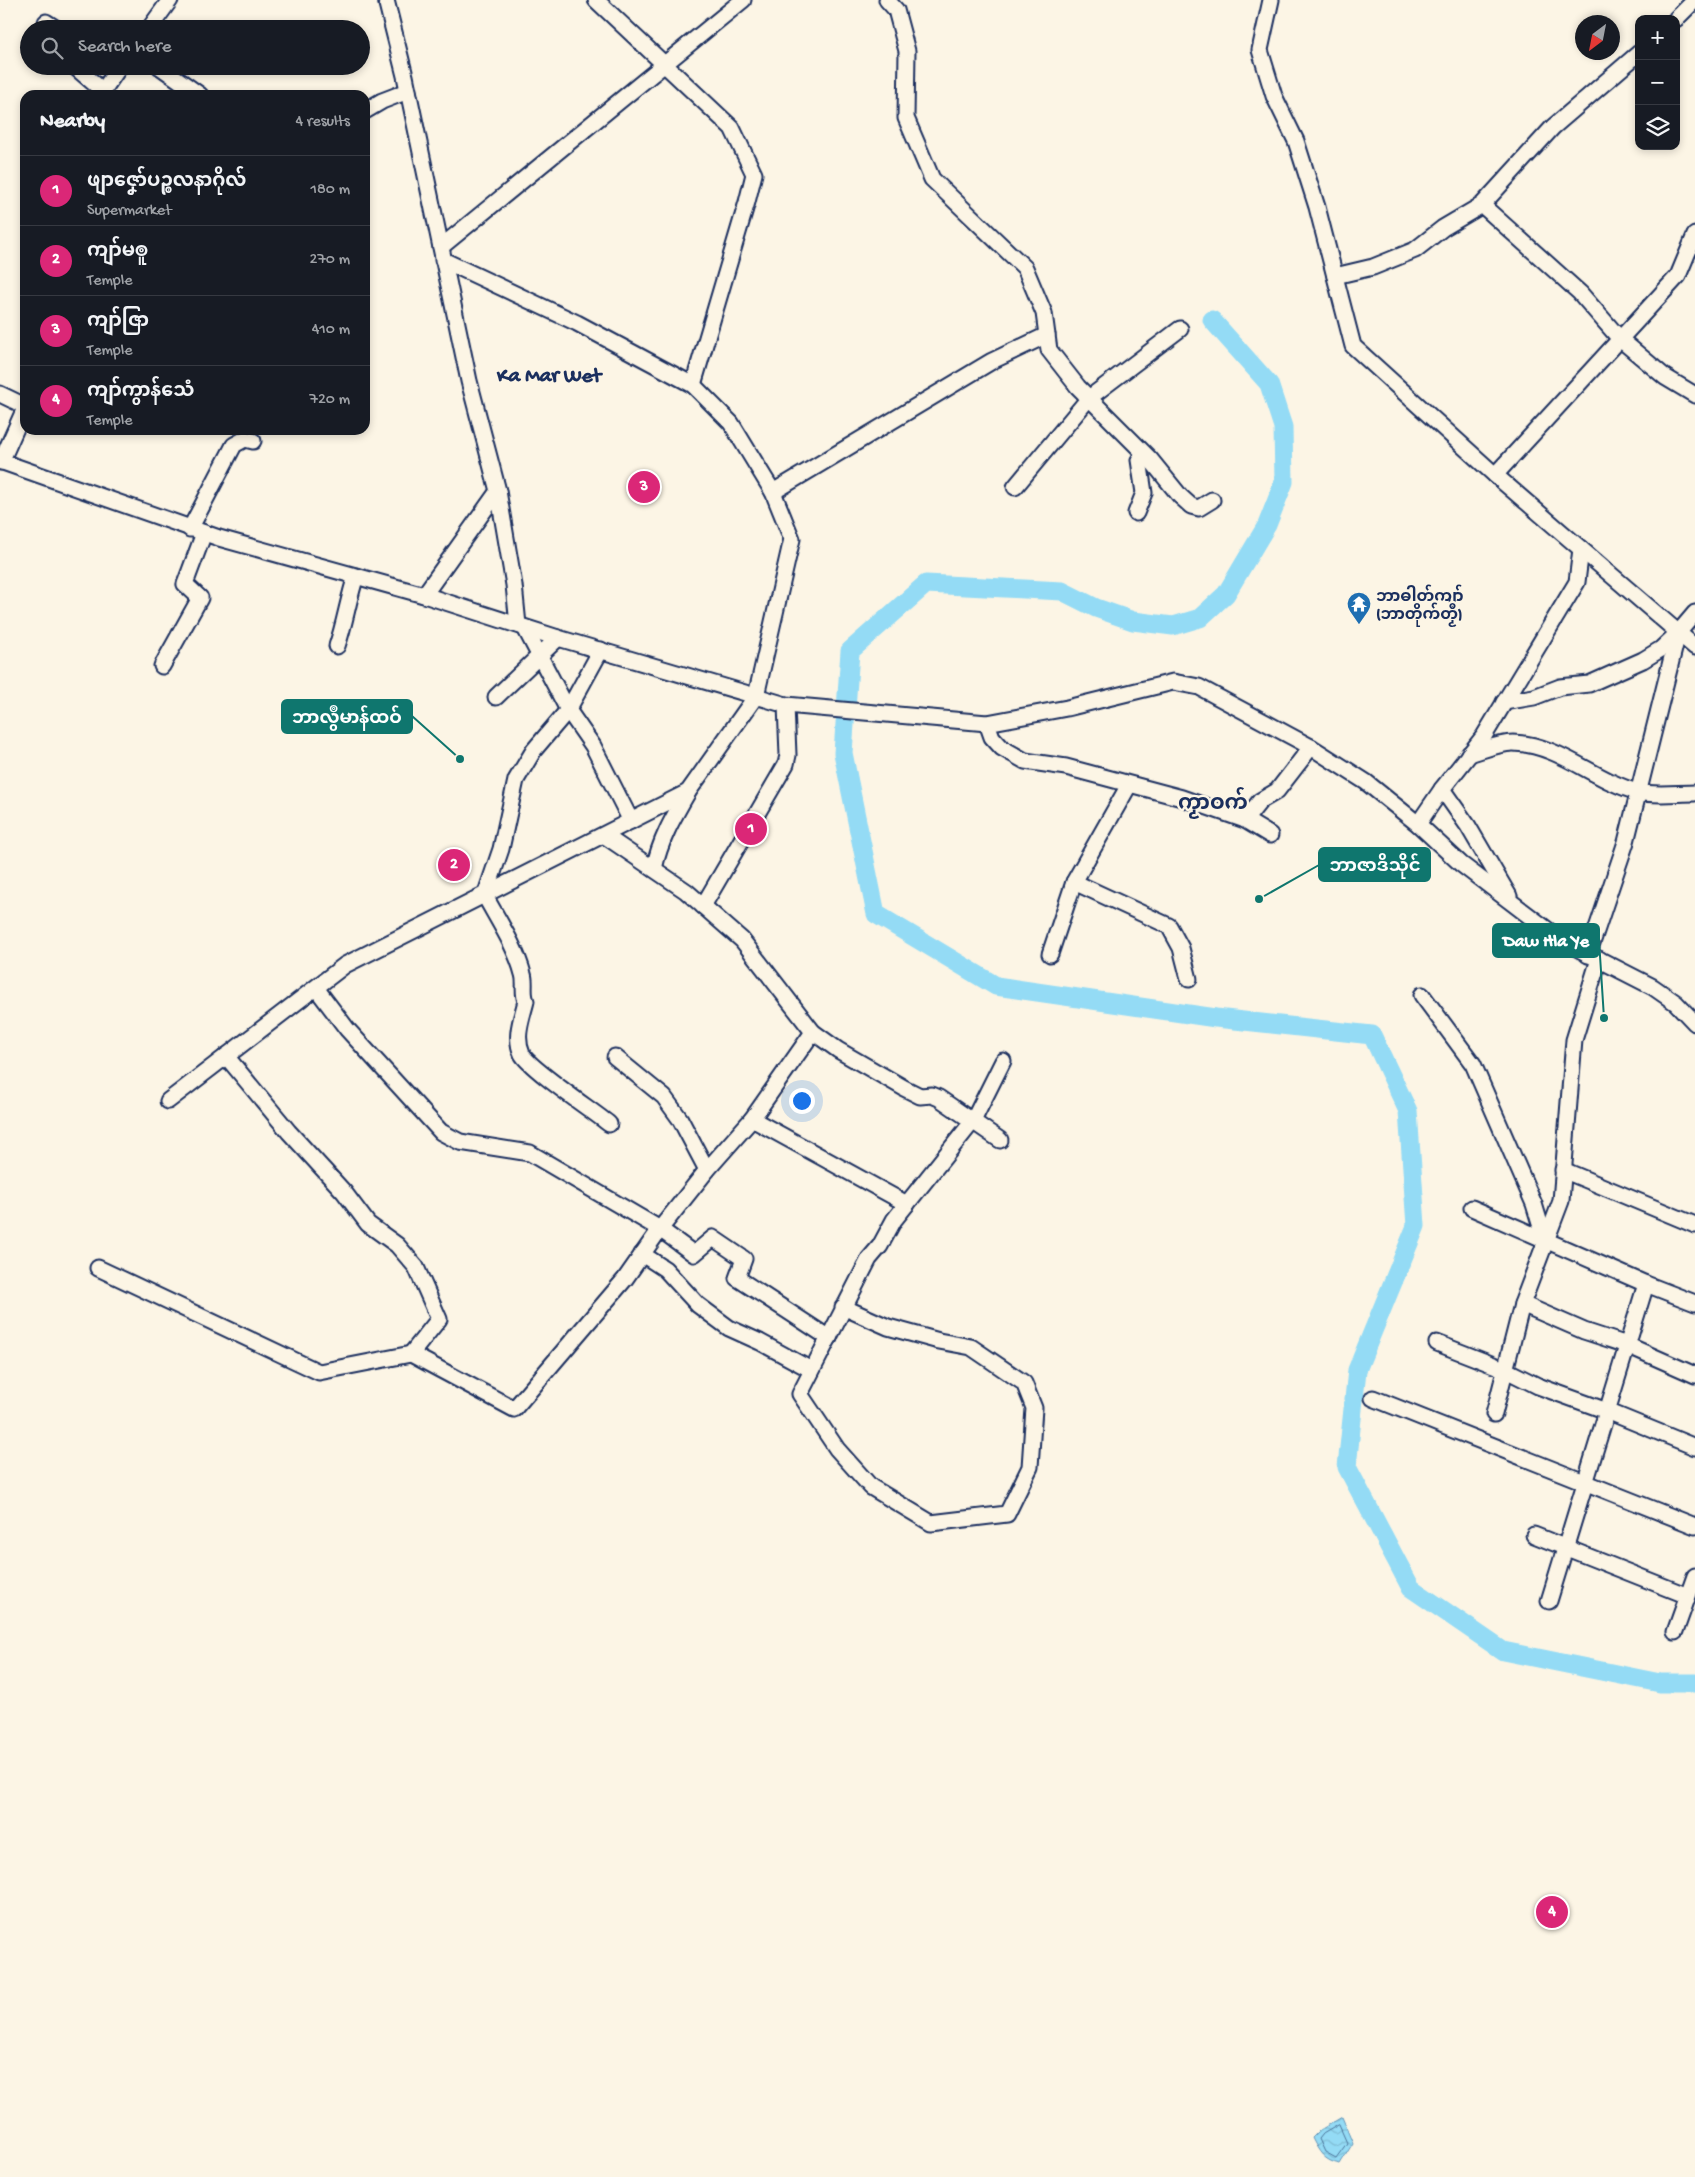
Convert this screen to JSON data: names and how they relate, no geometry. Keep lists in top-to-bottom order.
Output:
{
  "districts": ["Ka Mar Wet", "ကၟာဝက်"],
  "places": {
    "temple": ["ဘာဓါတ်ကျာ် (ဘာတိုက်တၟိ)"],
    "other": ["ဘာလွဳမာန်ထဝ်", "ဘာဇာဒိသိုင်", "Daw Hla Ye"]
  },
  "north": "bottom left",
  "page": {
    "map_buttons": ["+", "−"],
    "search": "Search here",
    "heading": ["Nearby", "4 results"],
    "list": [
      {
        "mark": "1",
        "name": "ဖျာဇၞော်ပဉ္စလနာဂိုလ်",
        "note": "Supermarket",
        "value": "180 m"
      },
      {
        "mark": "2",
        "name": "ကျာ်မၜူ",
        "note": "Temple",
        "value": "270 m"
      },
      {
        "mark": "3",
        "name": "ကျာ်ဇြာ",
        "note": "Temple",
        "value": "410 m"
      },
      {
        "mark": "4",
        "name": "ကျာ်ကွာန်သေံ",
        "note": "Temple",
        "value": "720 m"
      }
    ],
    "pins": [
      "3",
      "1",
      "2",
      "4"
    ]
  }
}
